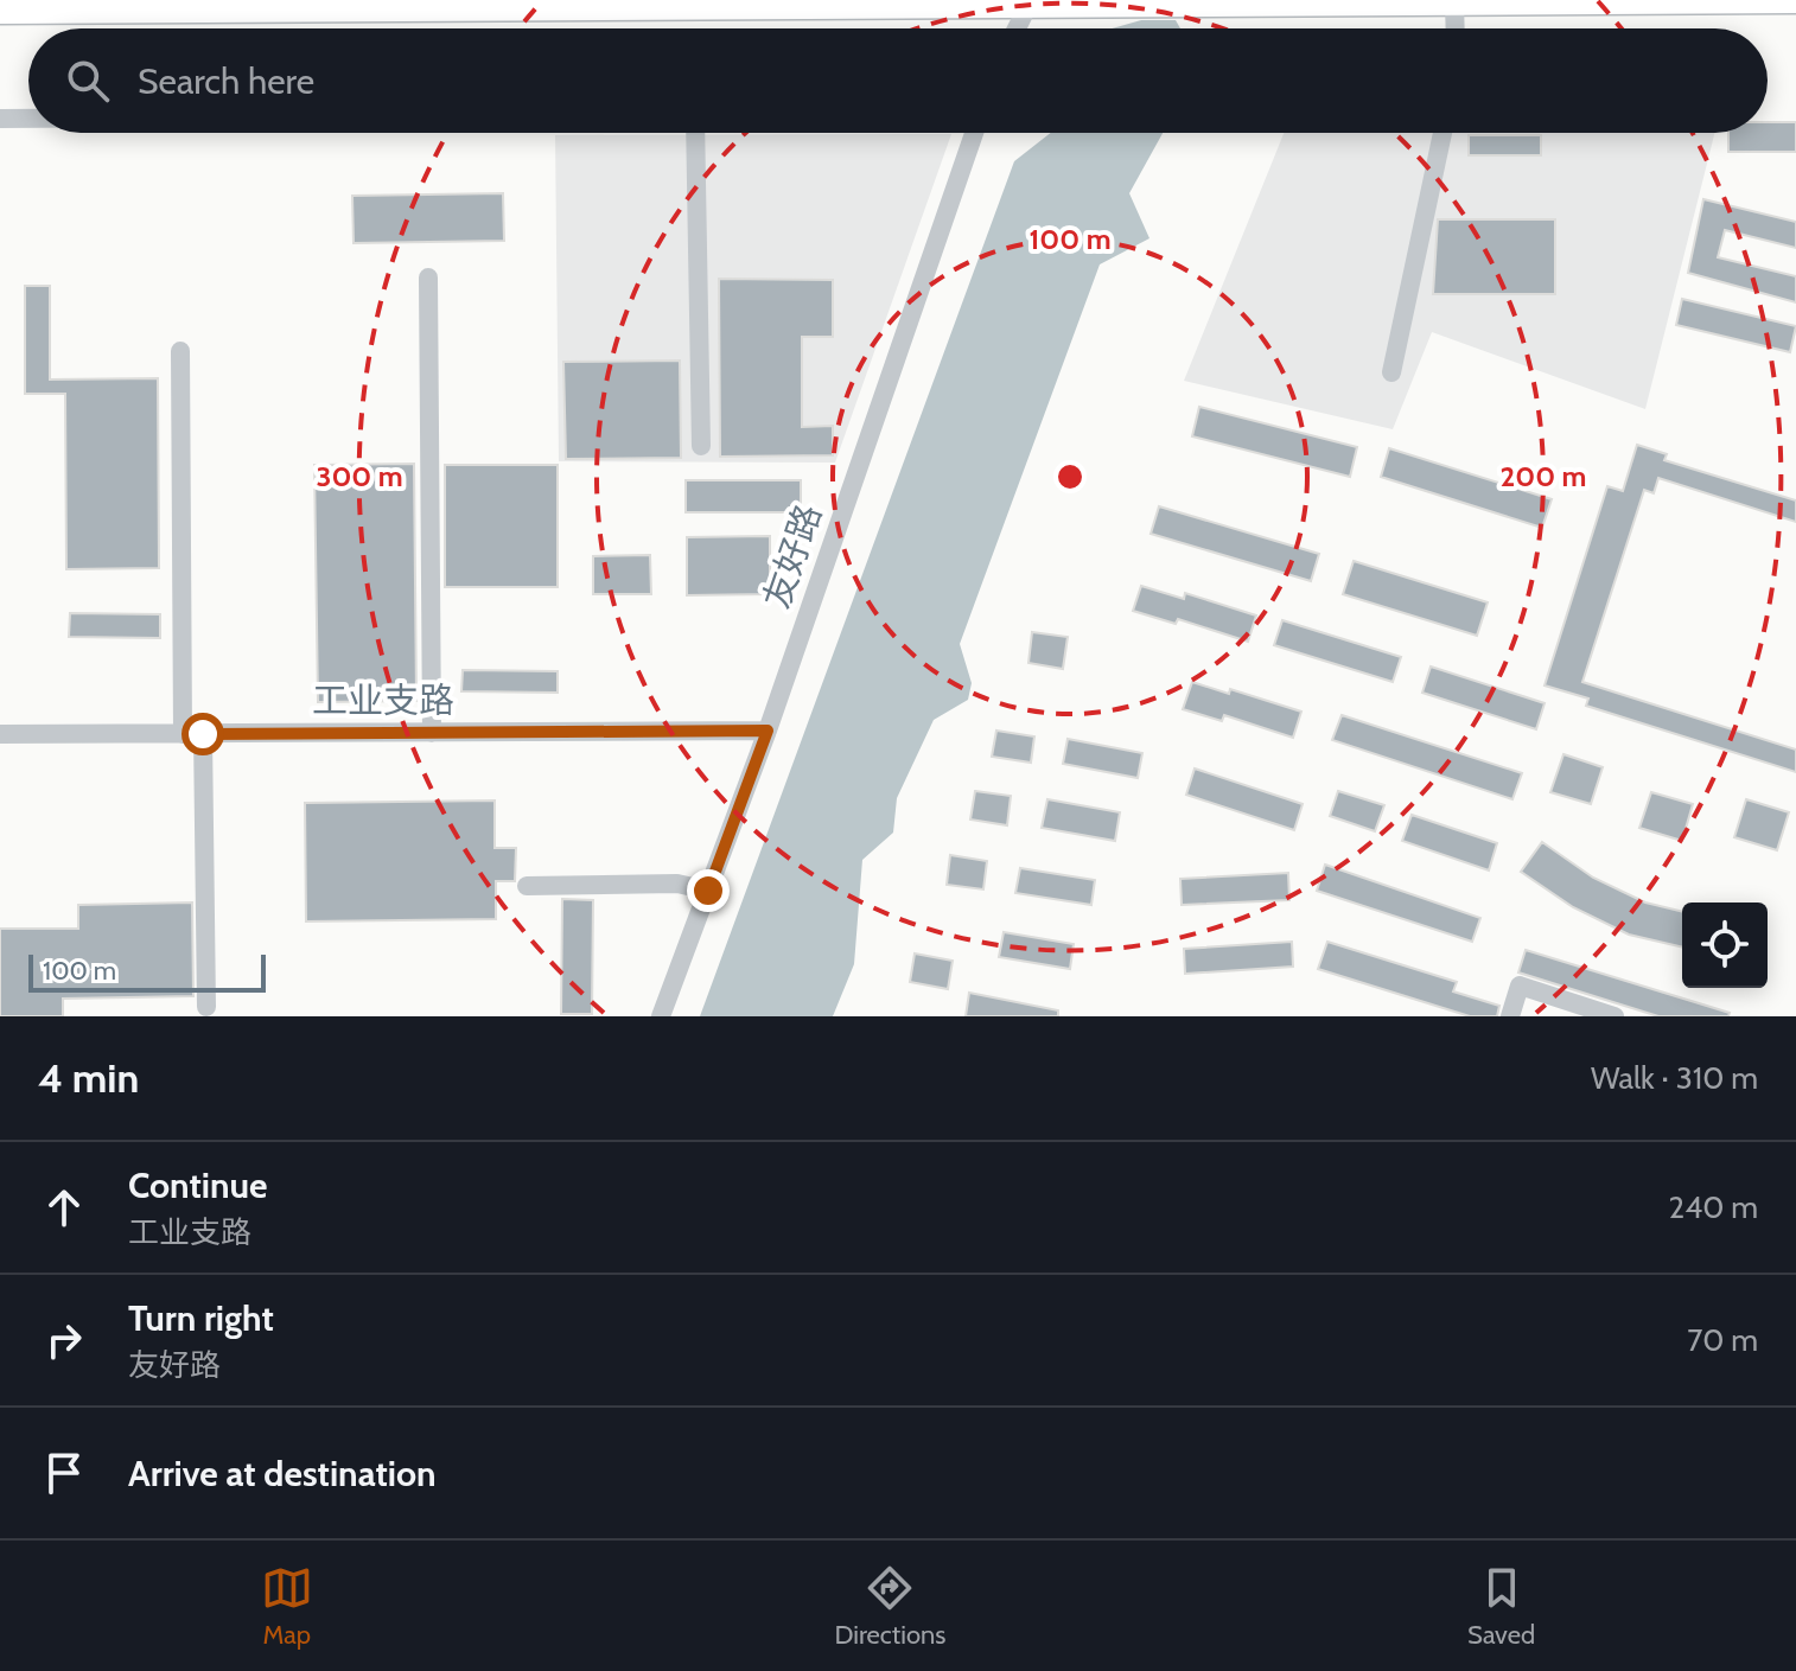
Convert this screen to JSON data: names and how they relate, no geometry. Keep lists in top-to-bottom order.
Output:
{
  "streets": {
    "street": ["友好路", "工业支路"]
  },
  "crossings": [
    ["友好路", "工业支路"]
  ],
  "scale_bar": "100 m",
  "page": {
    "search": "Search here",
    "scale": "100 m",
    "heading": ["4 min", "Walk · 310 m"],
    "list": [
      ["Continue", "工业支路", "240 m"],
      ["Turn right", "友好路", "70 m"],
      "Arrive at destination"
    ],
    "nav": ["Map", "Directions", "Saved"]
  },
  "rings": ["100 m", "200 m", "300 m"]
}
